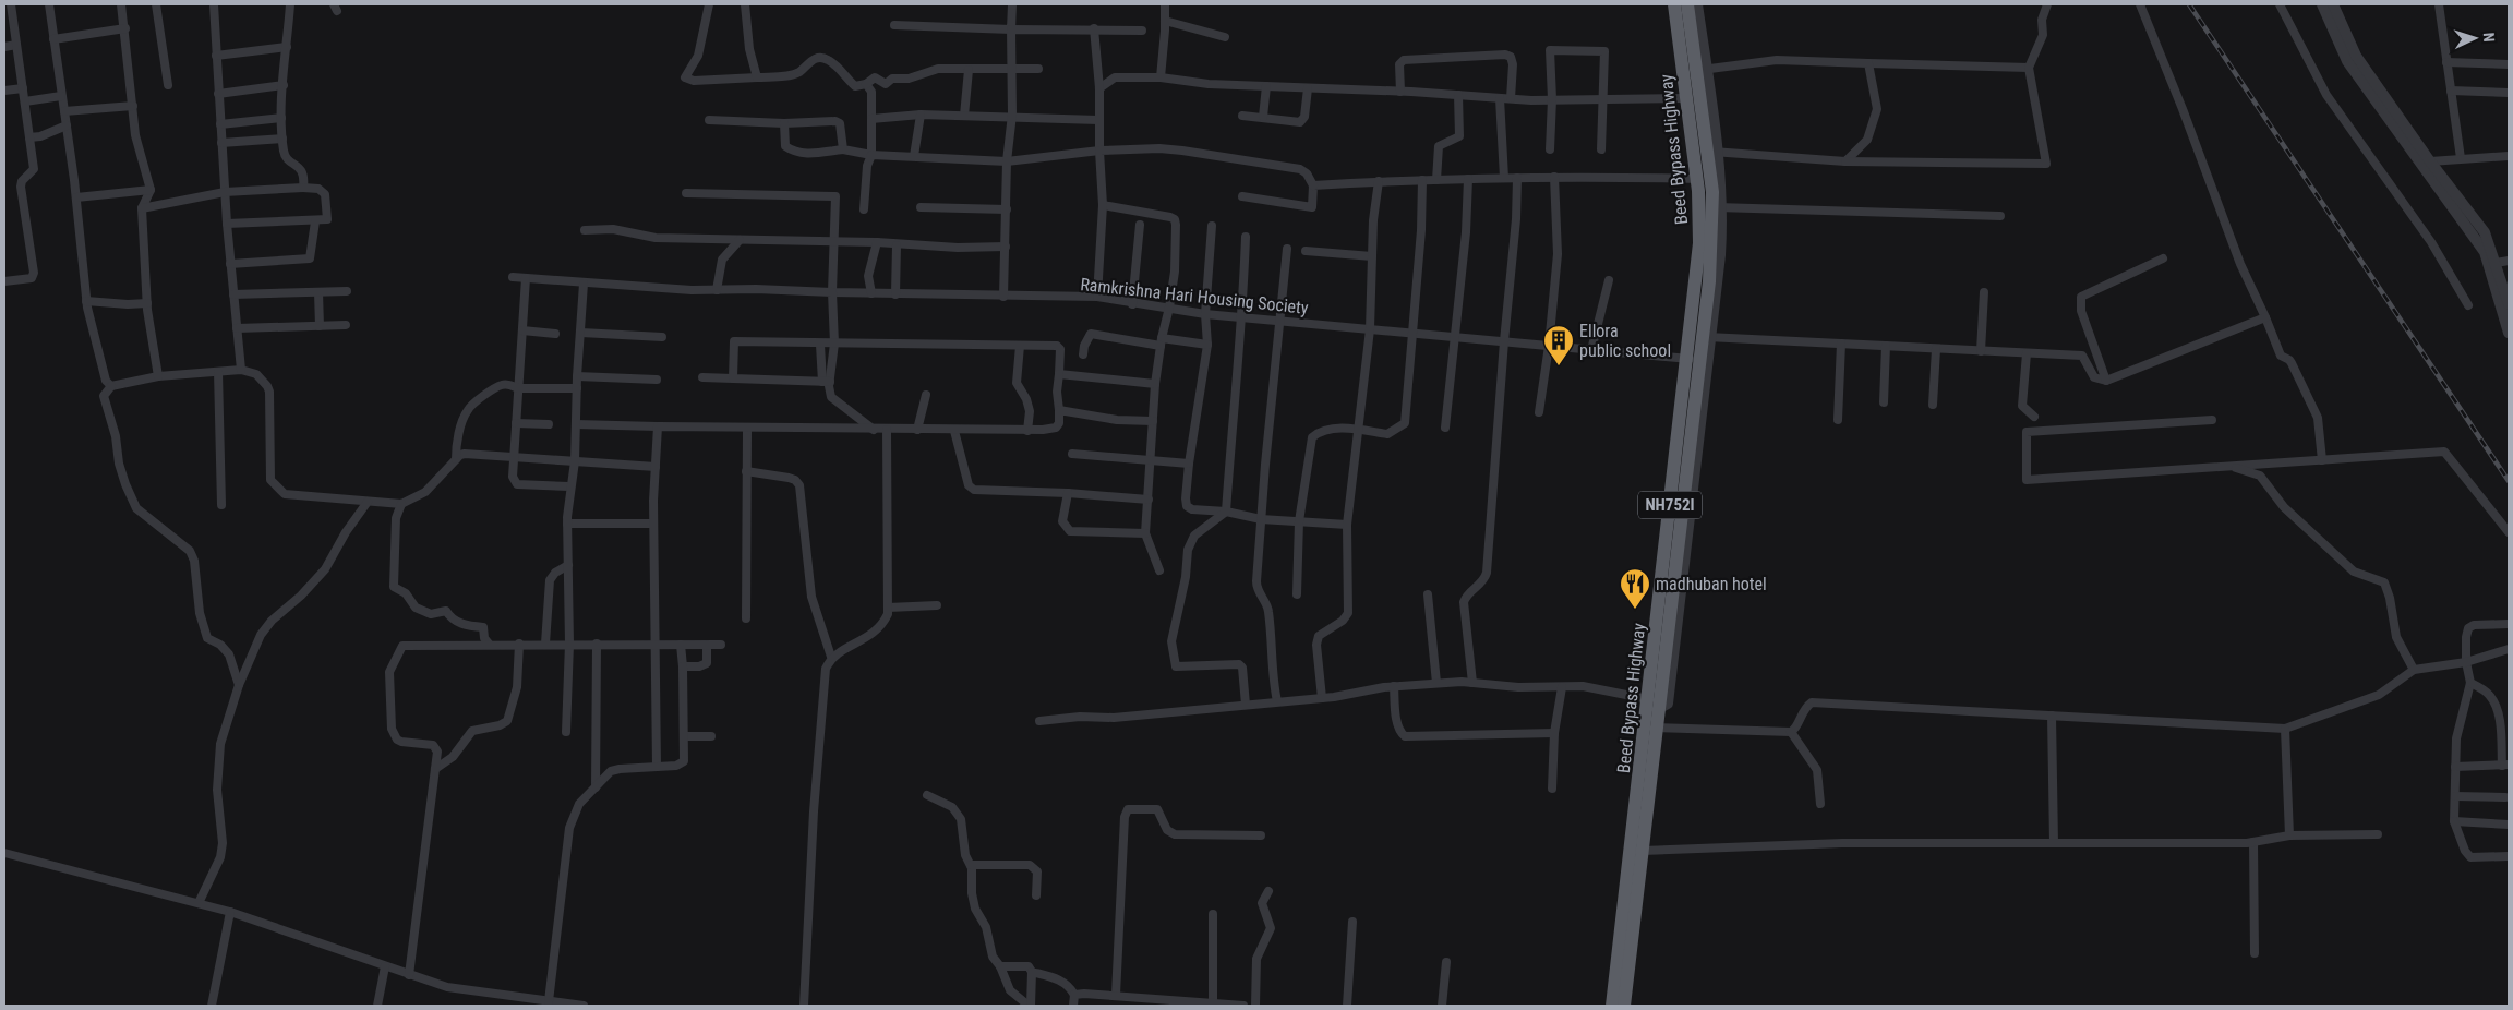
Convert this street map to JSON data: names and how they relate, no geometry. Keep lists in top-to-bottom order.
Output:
{
  "streets": {
    "highway": ["Beed Bypass Highway", "NH752I"],
    "street": ["Ramkrishna Hari Housing Society"]
  },
  "crossings": [
    ["Beed Bypass Highway", "Ramkrishna Hari Housing Society"]
  ],
  "places": {
    "building": ["Ellora public school"],
    "restaurant": ["madhuban hotel"]
  },
  "north": "right"
}
